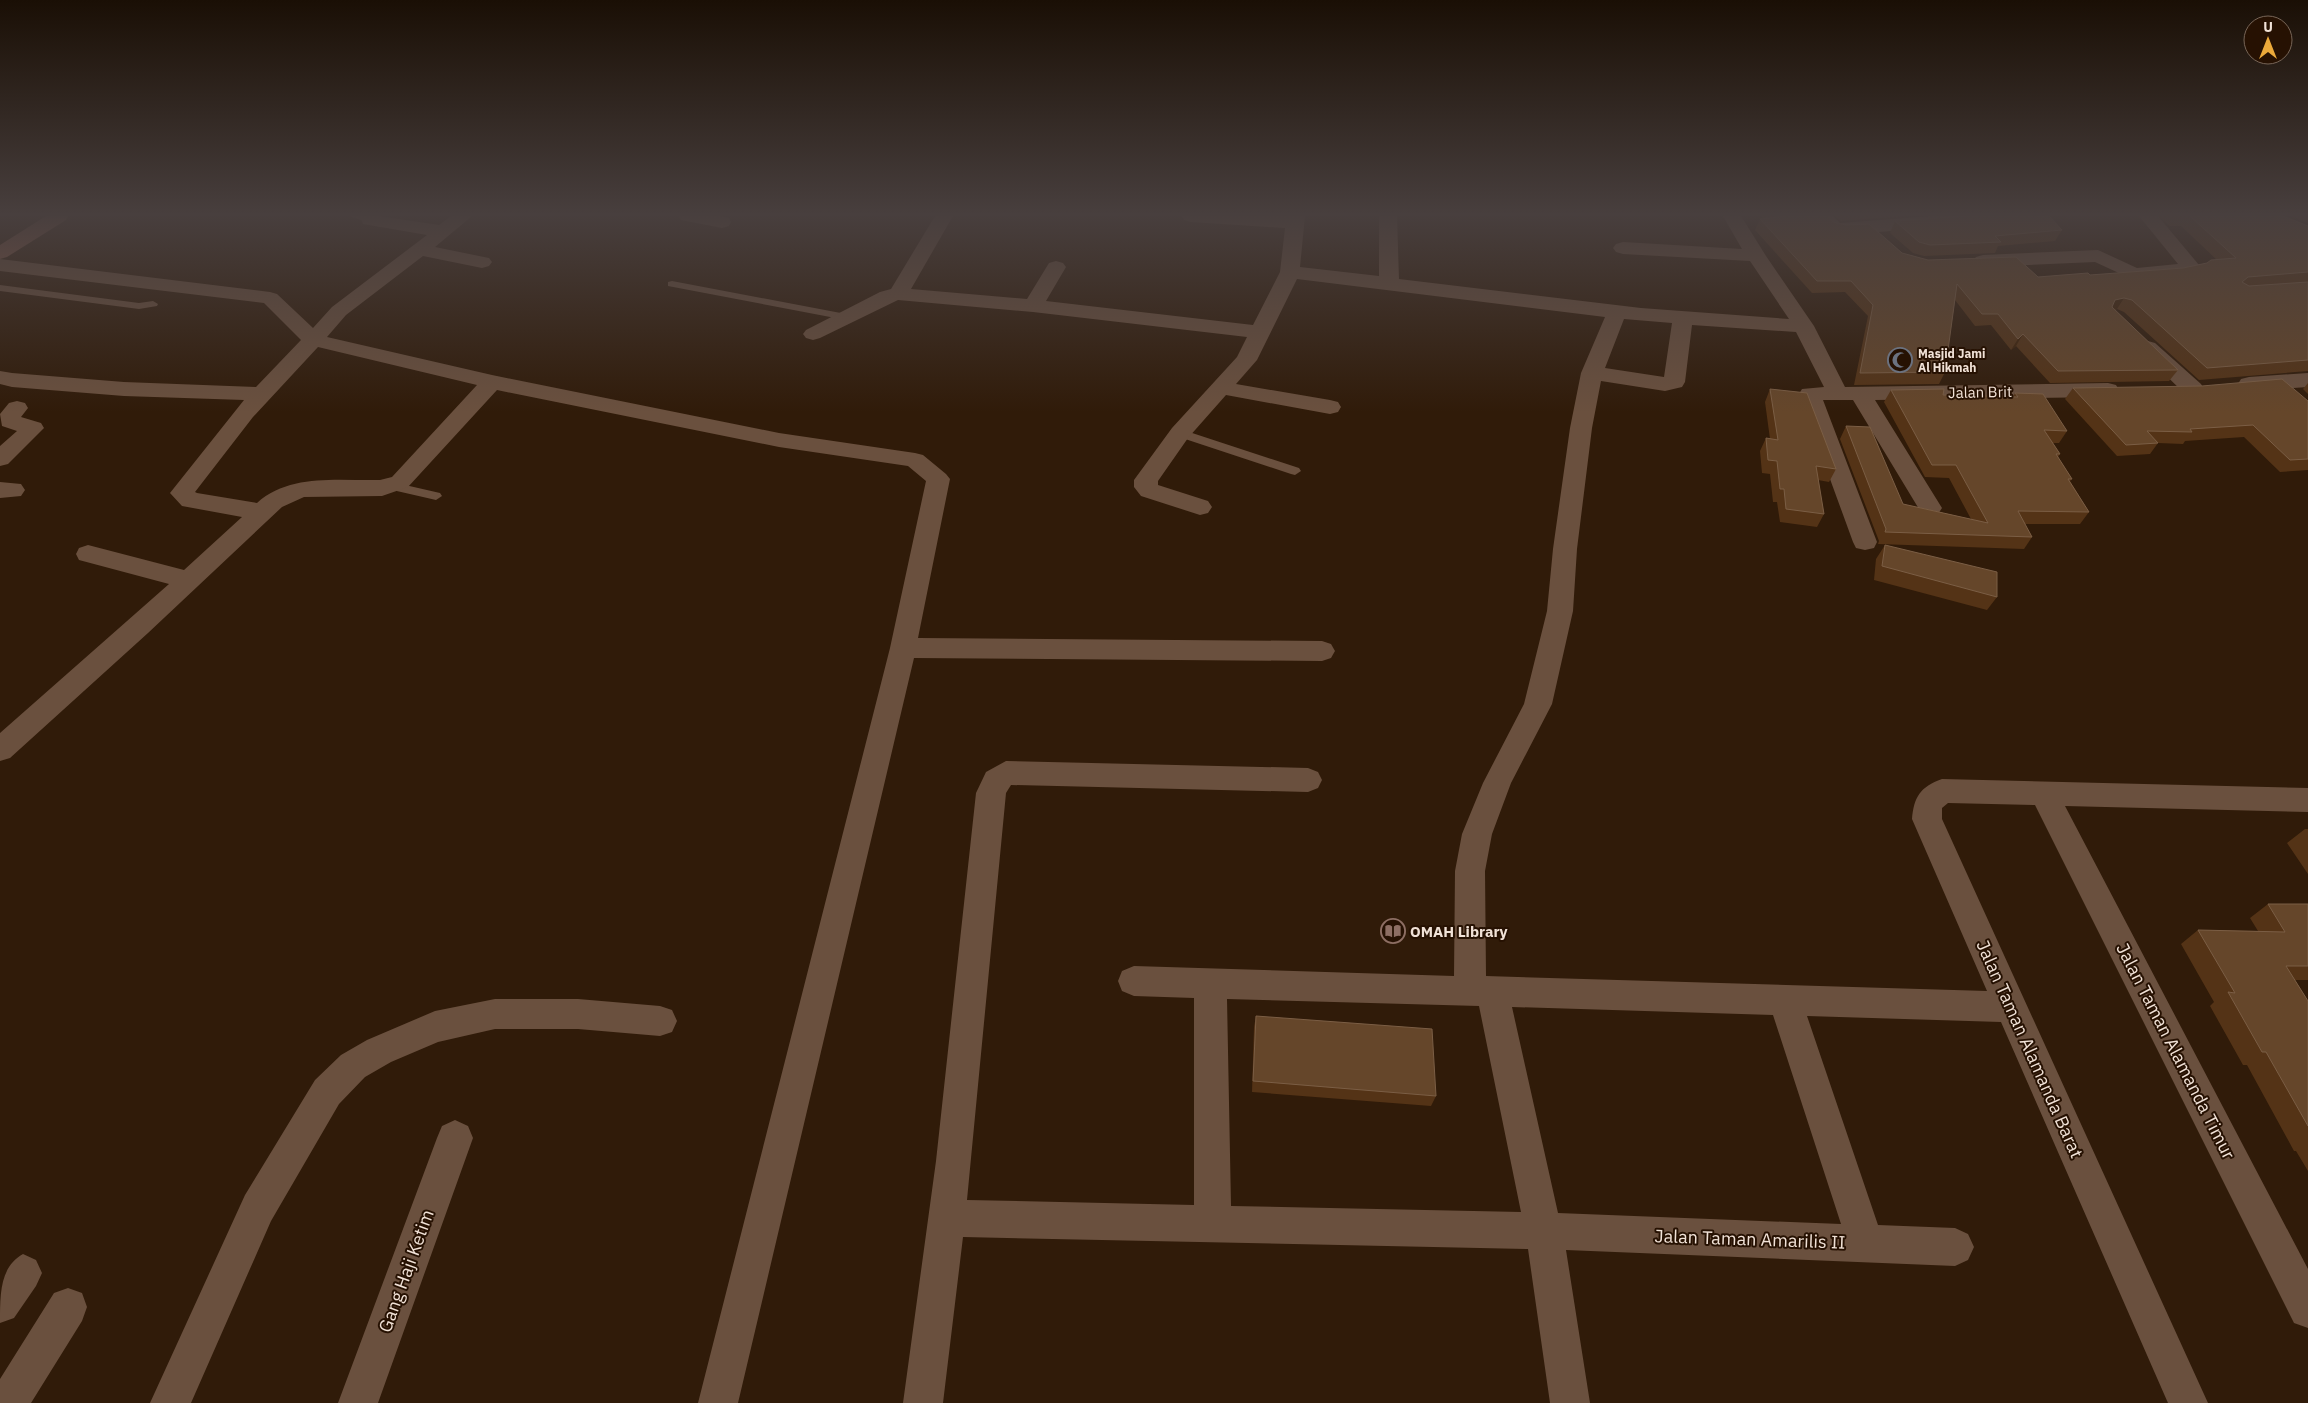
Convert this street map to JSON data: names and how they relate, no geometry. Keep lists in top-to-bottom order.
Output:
{
  "streets": {
    "street": [
      "Jalan Brit",
      "Jalan Taman Alamanda Barat",
      "Jalan Taman Alamanda Timur",
      "Jalan Taman Amarilis II",
      "Gang Haji Ketim"
    ]
  },
  "crossings": [
    ["Jalan Taman Alamanda Barat", "Jalan Taman Alamanda Timur"]
  ],
  "places": {
    "mosque": ["Masjid Jami Al Hikmah"],
    "library": ["OMAH Library"]
  },
  "north": "top"
}
